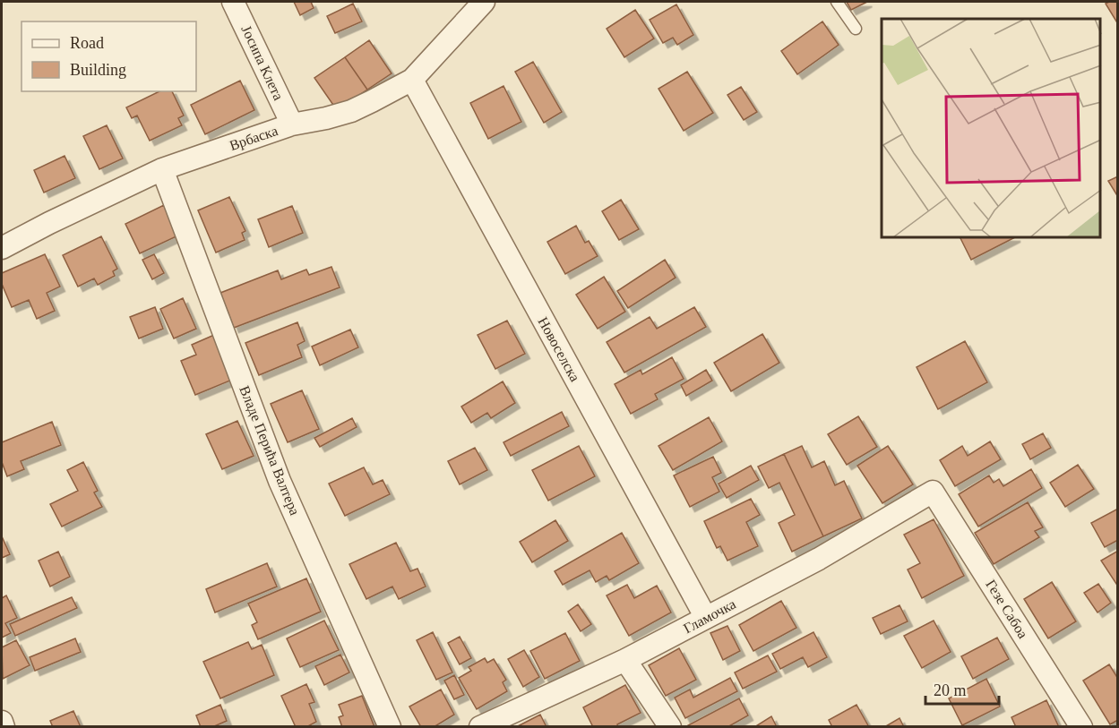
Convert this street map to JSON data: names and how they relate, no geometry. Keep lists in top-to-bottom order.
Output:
{
  "streets": {
    "street": [
      "Јосипа Клета",
      "Врбаска",
      "Новоселска",
      "Владе Перића Валтера",
      "Гезе Сабоа",
      "Гламочка"
    ]
  },
  "crossings": [
    ["Јосипа Клета", "Врбаска"],
    ["Врбаска", "Новоселска"],
    ["Врбаска", "Владе Перића Валтера"],
    ["Новоселска", "Гламочка"],
    ["Гезе Сабоа", "Гламочка"]
  ],
  "legend": ["Road", "Building"],
  "scale_bar": "20 m"
}
